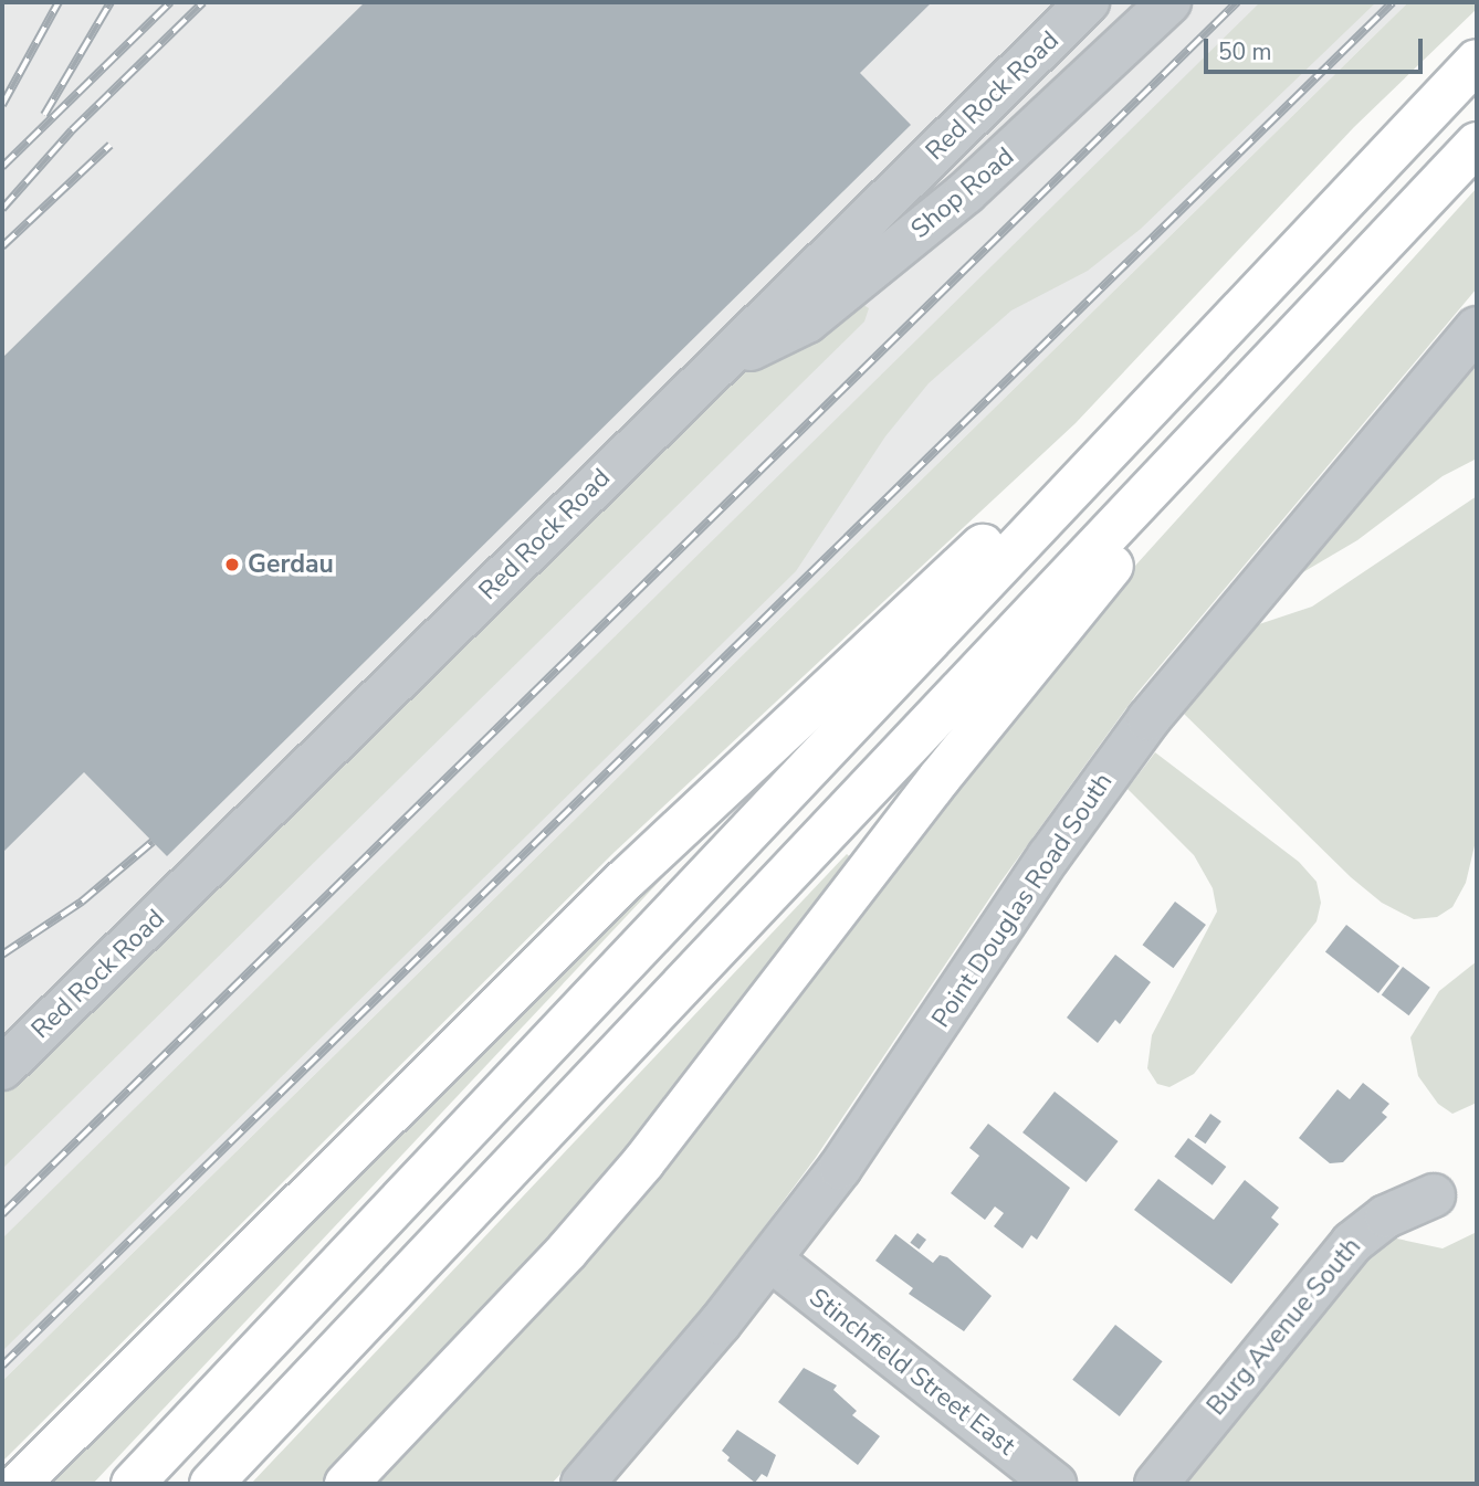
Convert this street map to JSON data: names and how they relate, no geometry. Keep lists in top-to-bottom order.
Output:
{
  "streets": {
    "street": [
      "Red Rock Road",
      "Shop Road",
      "Point Douglas Road South",
      "Burg Avenue South",
      "Stinchfield Street East"
    ]
  },
  "crossings": [
    ["Red Rock Road", "Shop Road"],
    ["Point Douglas Road South", "Stinchfield Street East"]
  ],
  "places": ["Gerdau"],
  "scale_bar": "50 m"
}
